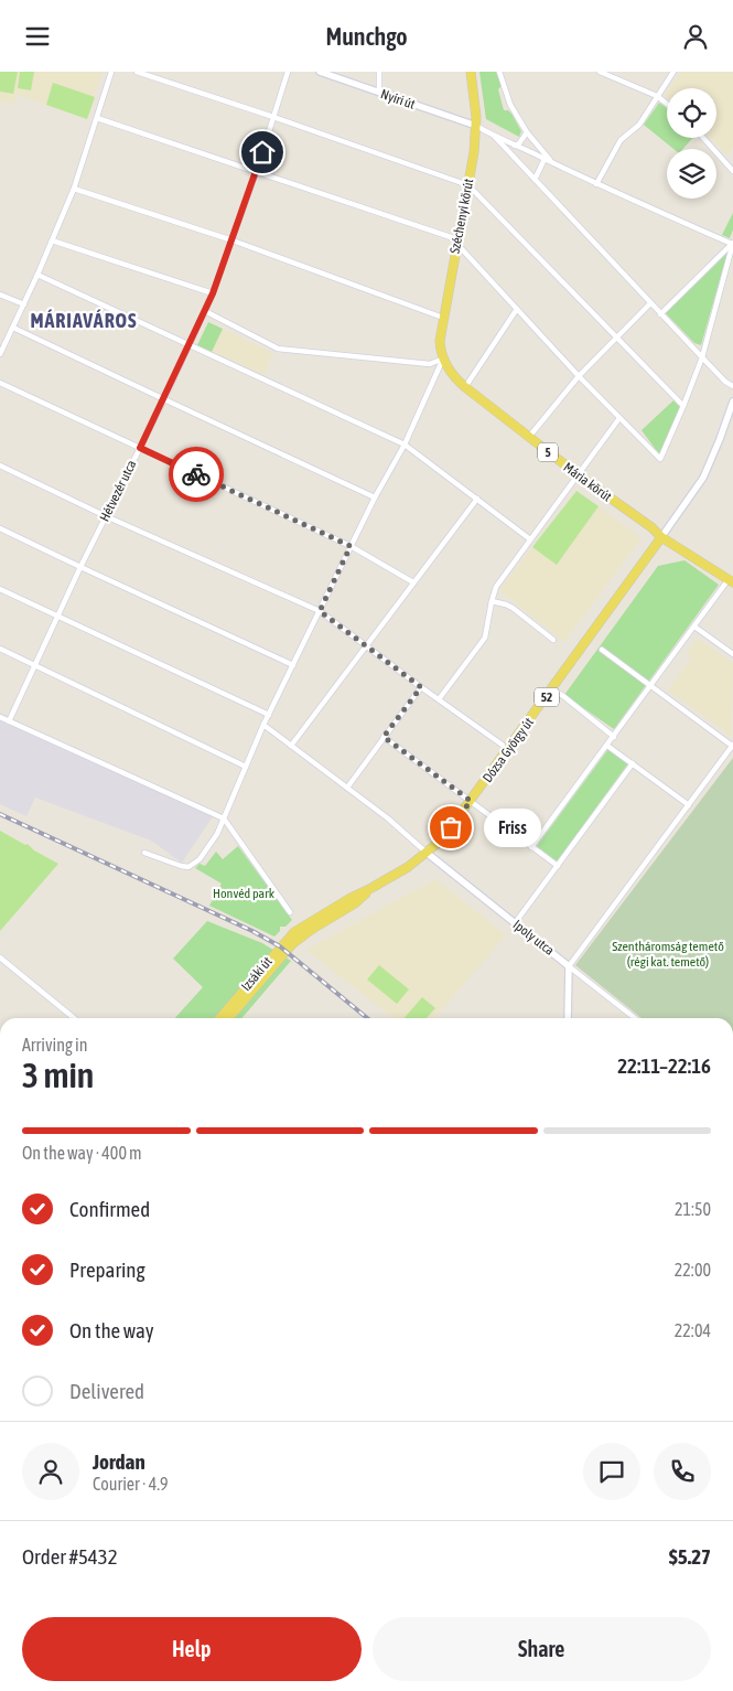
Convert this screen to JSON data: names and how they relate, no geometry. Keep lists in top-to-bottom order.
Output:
{
  "streets": {
    "main road": [
      "Széchenyi körút",
      "5",
      "Mária körút",
      "52",
      "Dózsa György út",
      "Izsáki út"
    ],
    "street": ["Nyíri út", "Hétvezér utca", "Ipoly utca"]
  },
  "crossings": [
    ["Nyíri út", "Széchenyi körút"],
    ["Széchenyi körút", "Mária körút"],
    ["5", "Mária körút"],
    ["5", "Dózsa György út"],
    ["Mária körút", "Dózsa György út"],
    ["Dózsa György út", "Ipoly utca"],
    ["Dózsa György út", "Izsáki út"]
  ],
  "districts": ["MÁRIAVÁROS"],
  "parks": ["Honvéd park", "Szentháromság temető (régi kat. temető)"],
  "places": ["Friss"],
  "page": {
    "header": "Munchgo",
    "bubble": "Friss",
    "heading": ["3 min", "Arriving in", "22:11–22:16"],
    "panel": [
      "Jordan",
      "Courier · 4.9",
      "Order #5432",
      "$5.27"
    ],
    "bar": "On the way · 400 m",
    "list": [
      ["Confirmed", "21:50"],
      ["Preparing", "22:00"],
      ["On the way", "22:04"],
      "Delivered"
    ],
    "buttons": ["Help", "Share"]
  }
}
